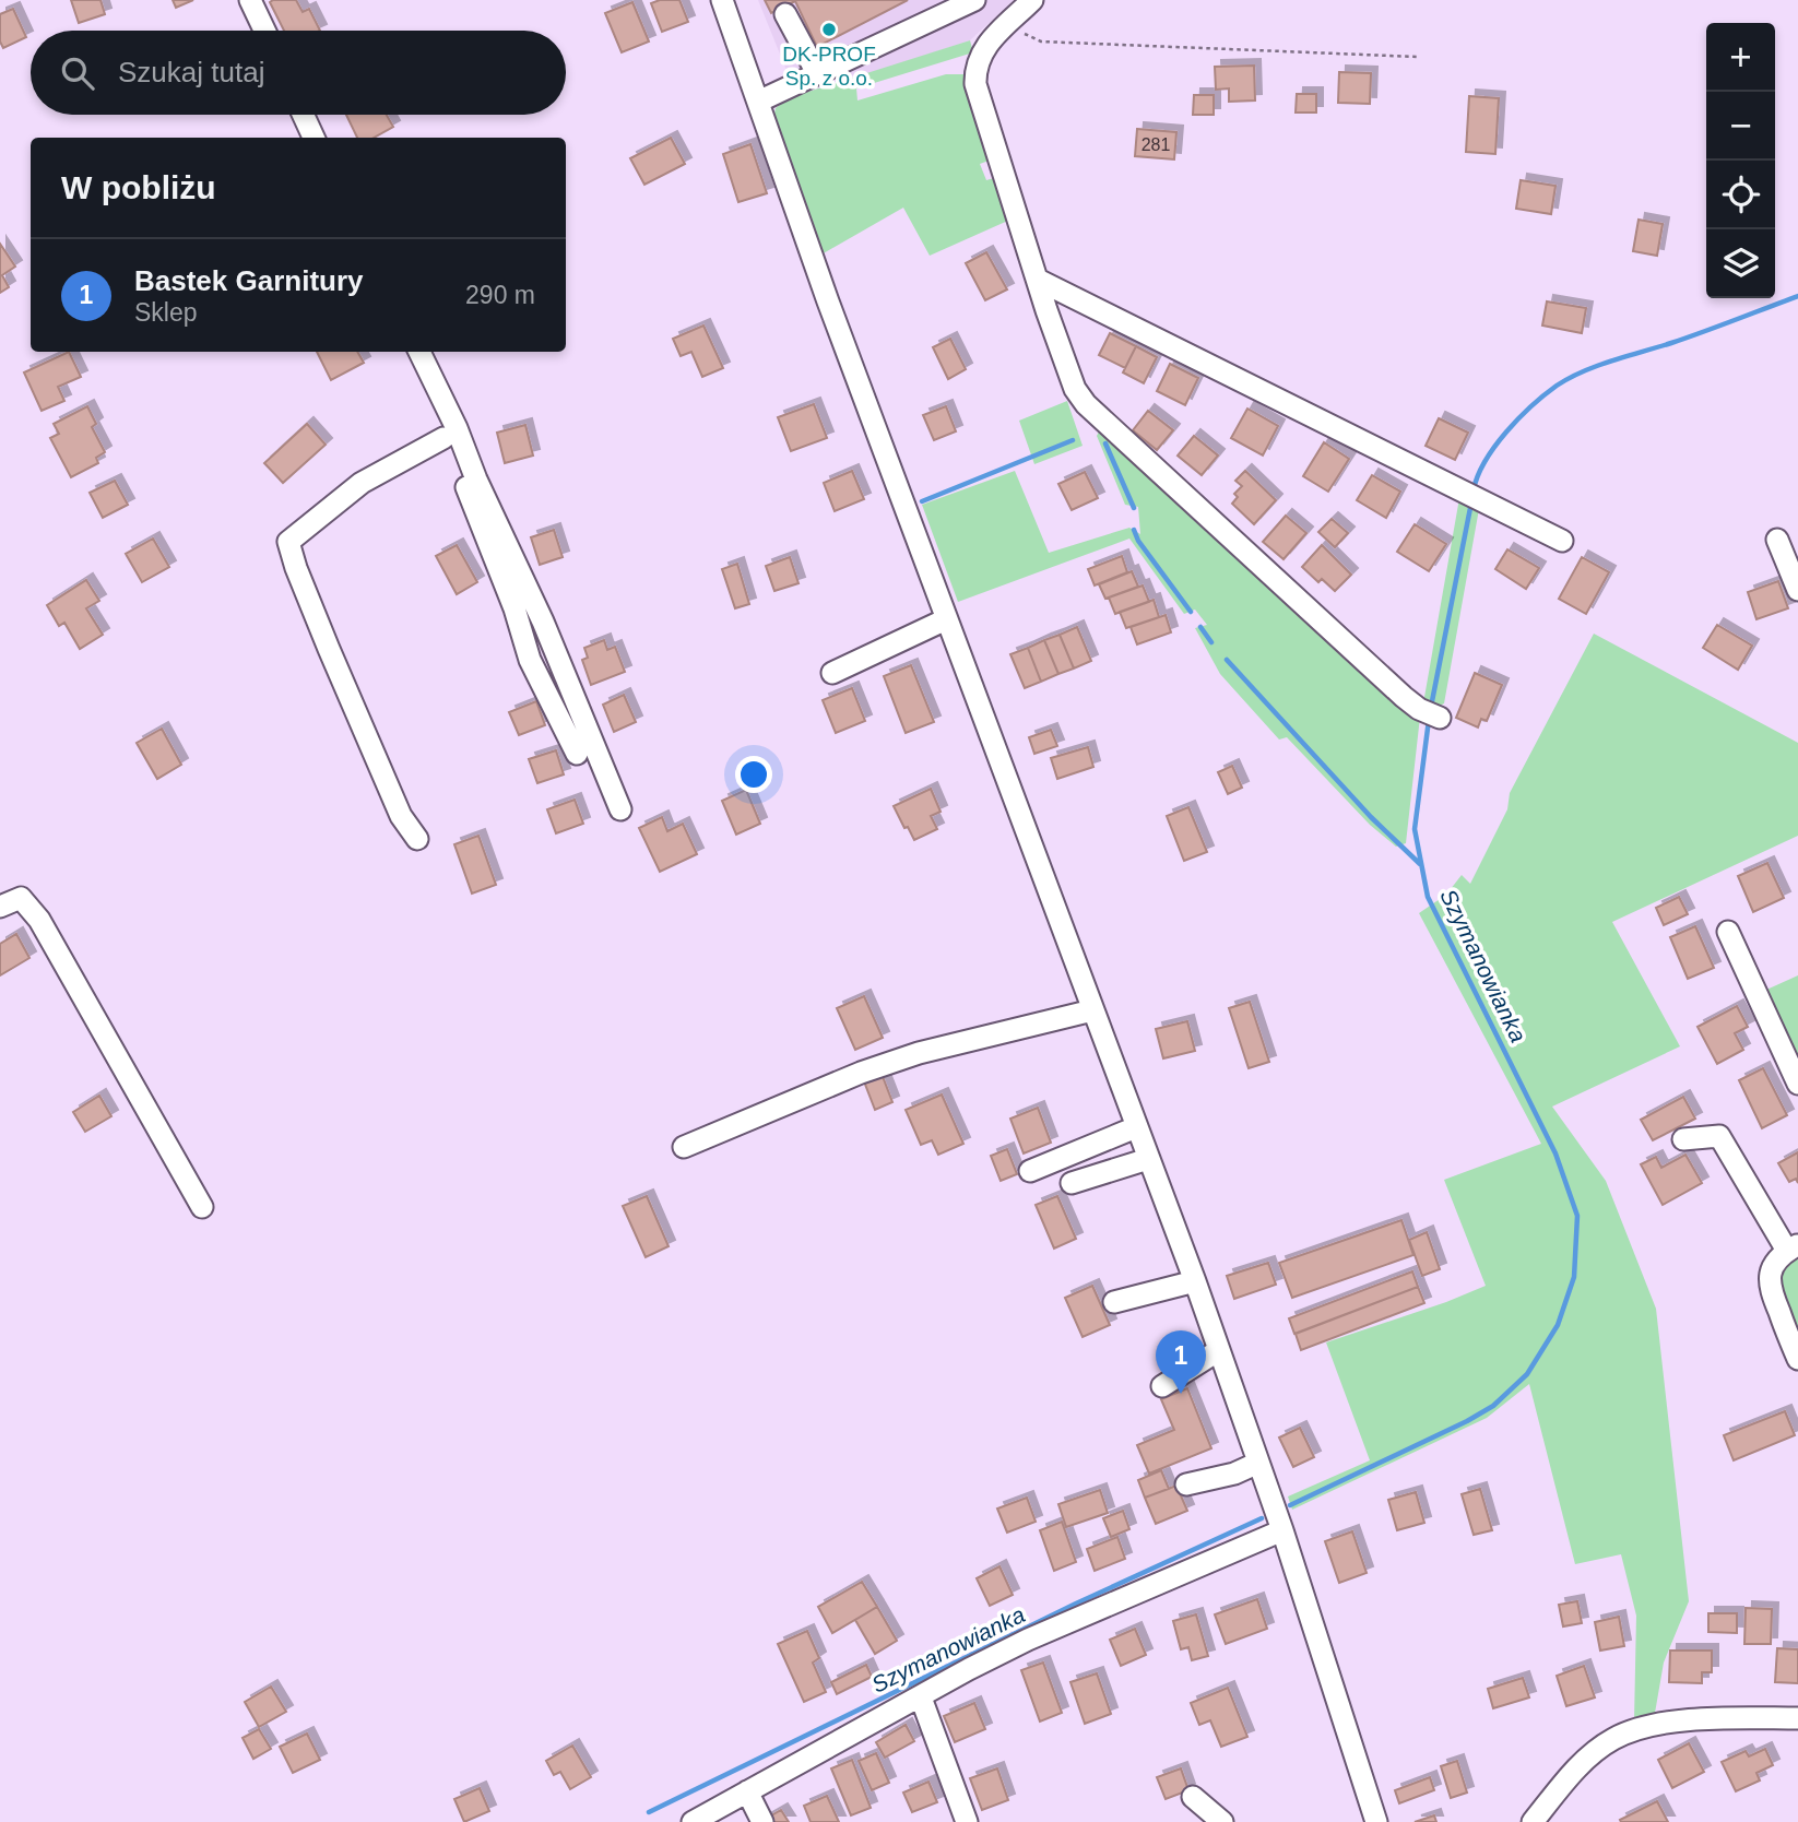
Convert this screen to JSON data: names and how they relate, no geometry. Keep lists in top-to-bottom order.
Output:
{
  "water": ["Szymanowianka"],
  "places": ["DK-PROF Sp. z o.o."],
  "house_numbers": ["281"],
  "page": {
    "map_buttons": ["+", "−"],
    "search": "Szukaj tutaj",
    "heading": "W pobliżu",
    "list": [
      {
        "mark": "1",
        "name": "Bastek Garnitury",
        "note": "Sklep",
        "value": "290 m"
      }
    ],
    "pins": "1"
  }
}
